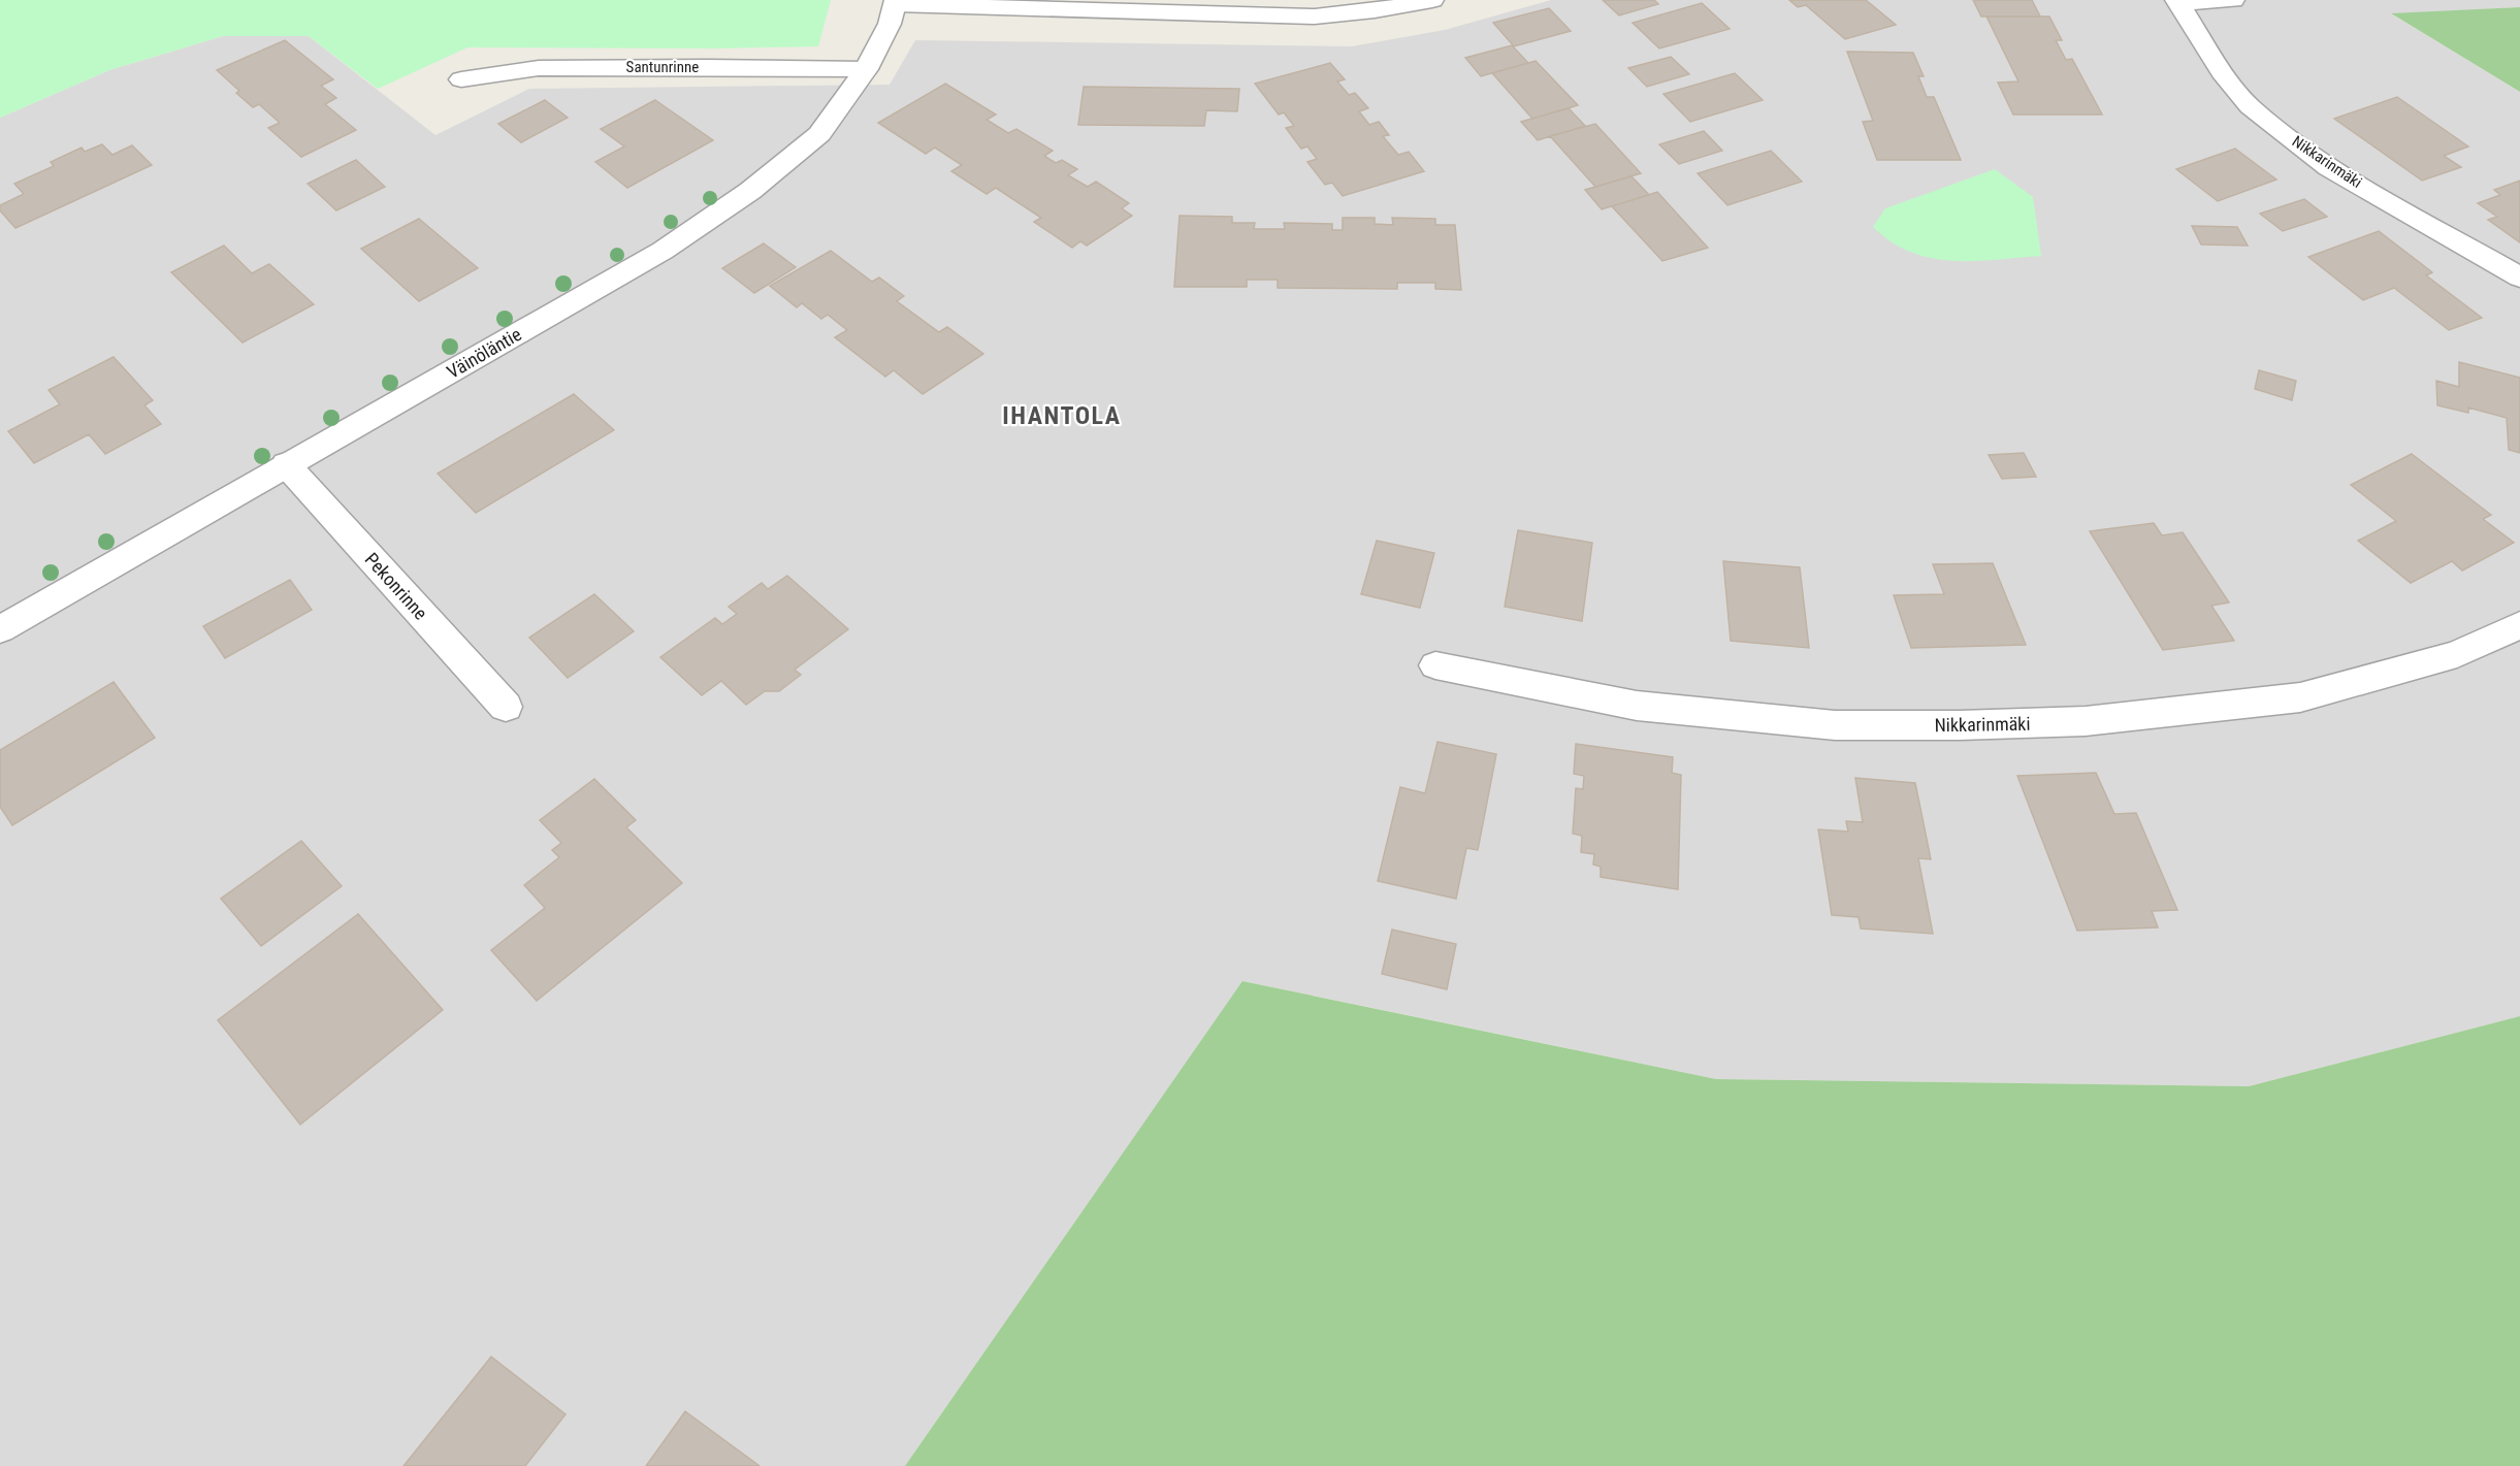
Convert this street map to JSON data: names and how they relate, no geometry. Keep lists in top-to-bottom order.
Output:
{
  "streets": {
    "street": [
      "Santunrinne",
      "Nikkarinmäki",
      "Väinöläntie",
      "Pekonrinne"
    ]
  },
  "crossings": [
    ["Santunrinne", "Väinöläntie"],
    ["Väinöläntie", "Pekonrinne"]
  ],
  "districts": ["IHANTOLA"]
}
